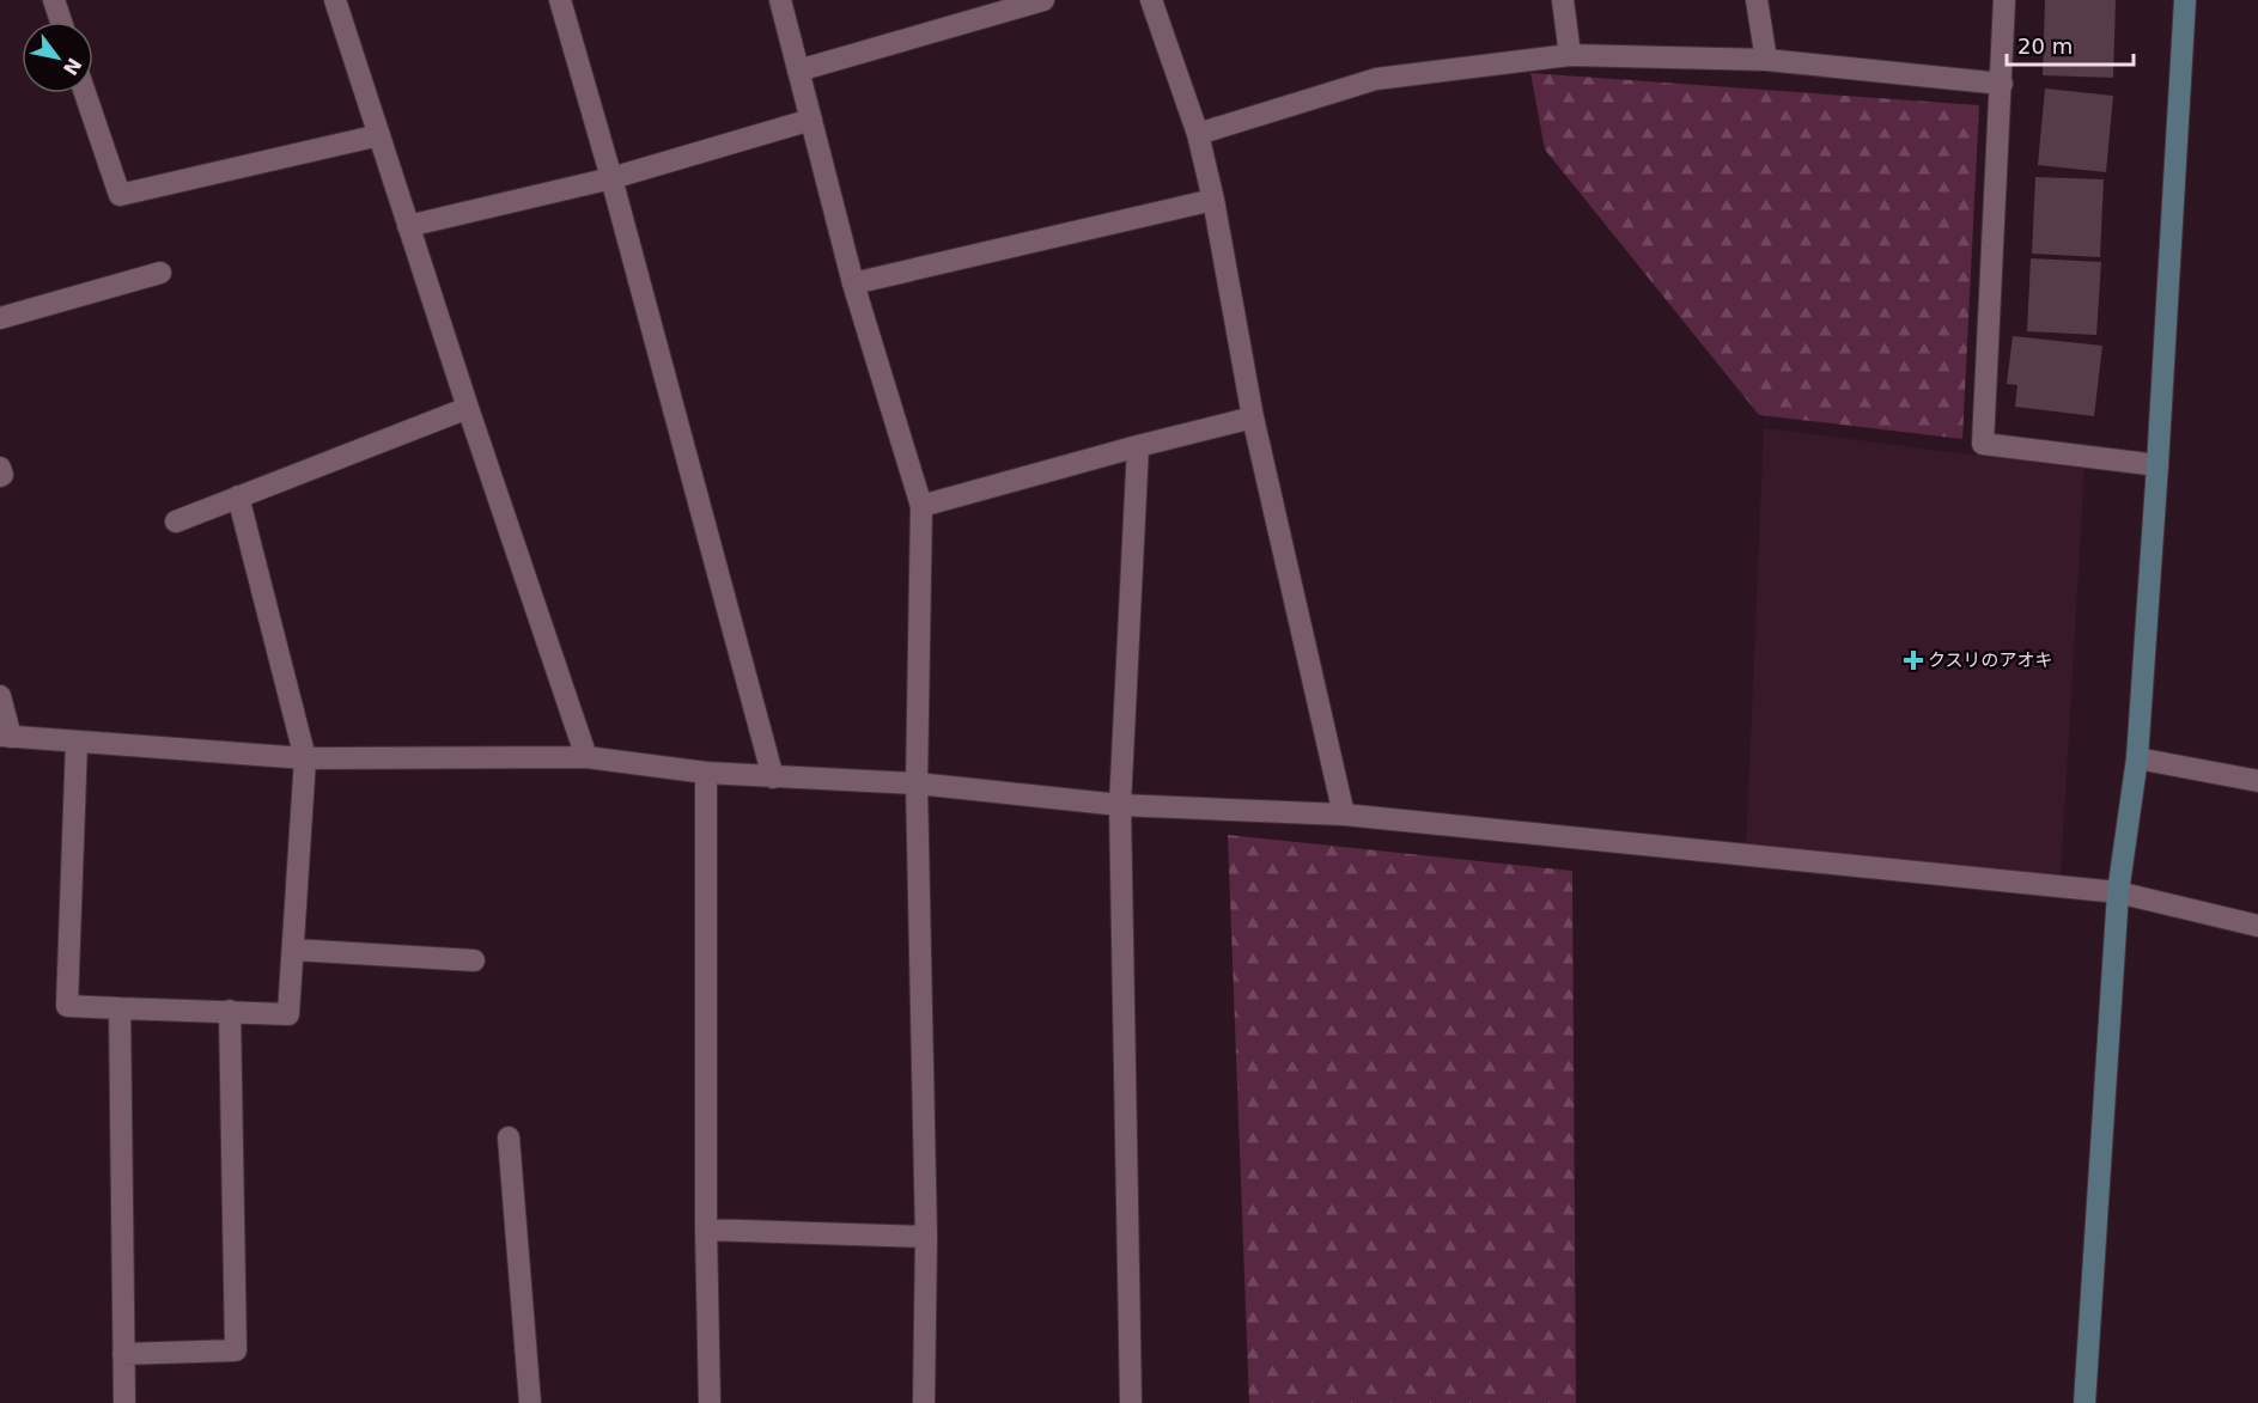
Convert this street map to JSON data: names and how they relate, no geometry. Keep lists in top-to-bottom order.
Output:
{
  "places": {
    "health": ["クスリのアオキ"]
  },
  "scale_bar": "20 m",
  "north": "bottom right"
}
